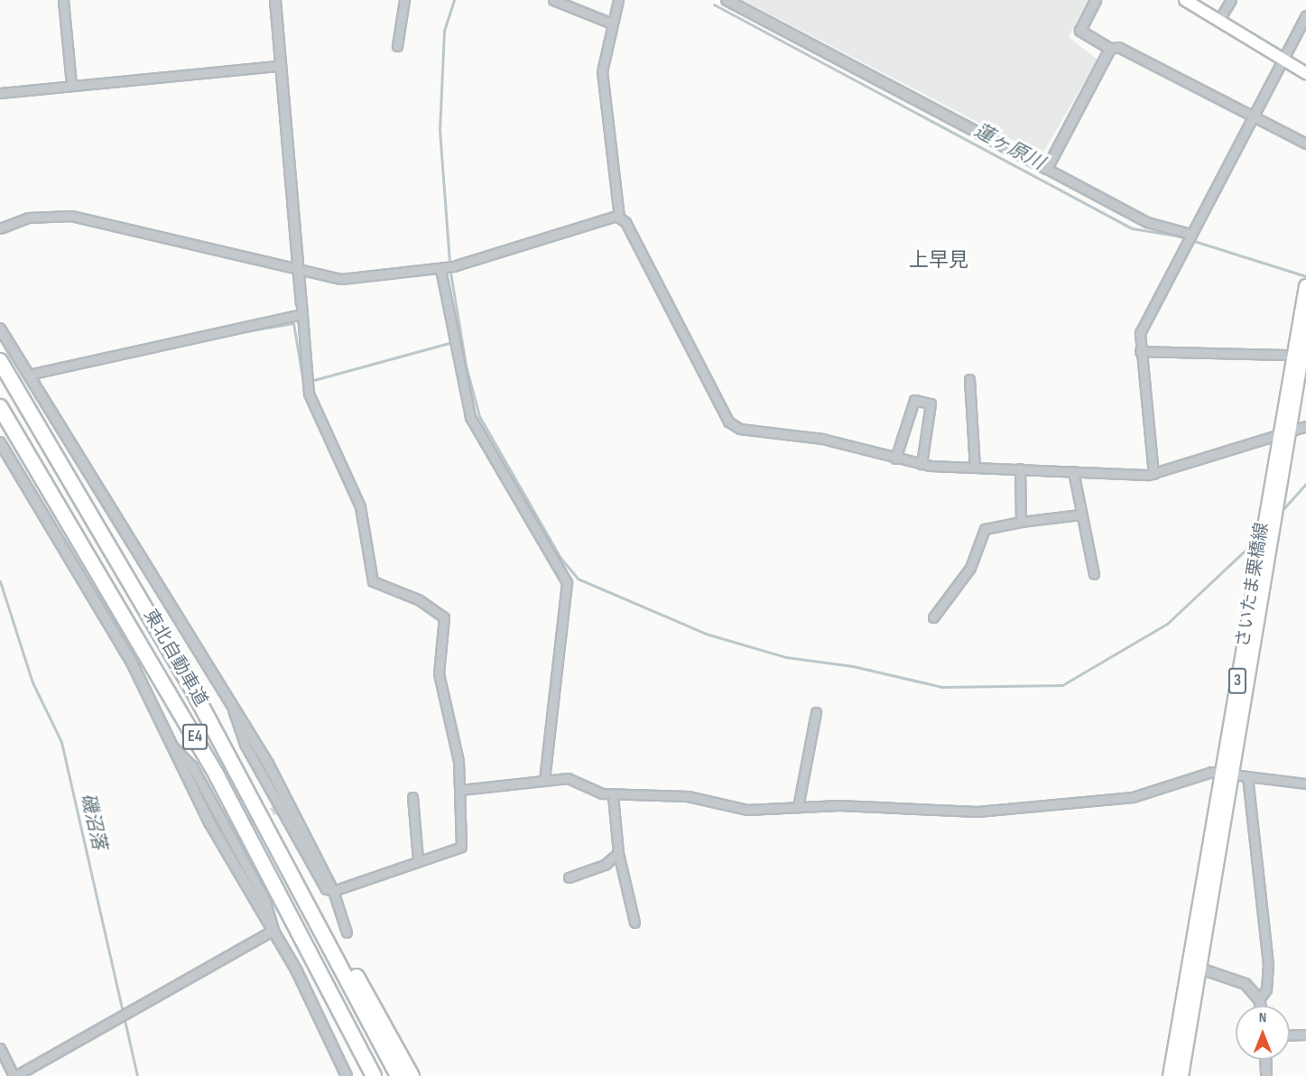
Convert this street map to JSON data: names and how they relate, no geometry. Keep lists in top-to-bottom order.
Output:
{
  "streets": {
    "highway": ["東北自動車道", "E4"],
    "main road": ["さいたま栗橋線", "3"]
  },
  "districts": ["上早見"],
  "water": ["蓮ヶ原川", "磯沼落"],
  "north": "top"
}
